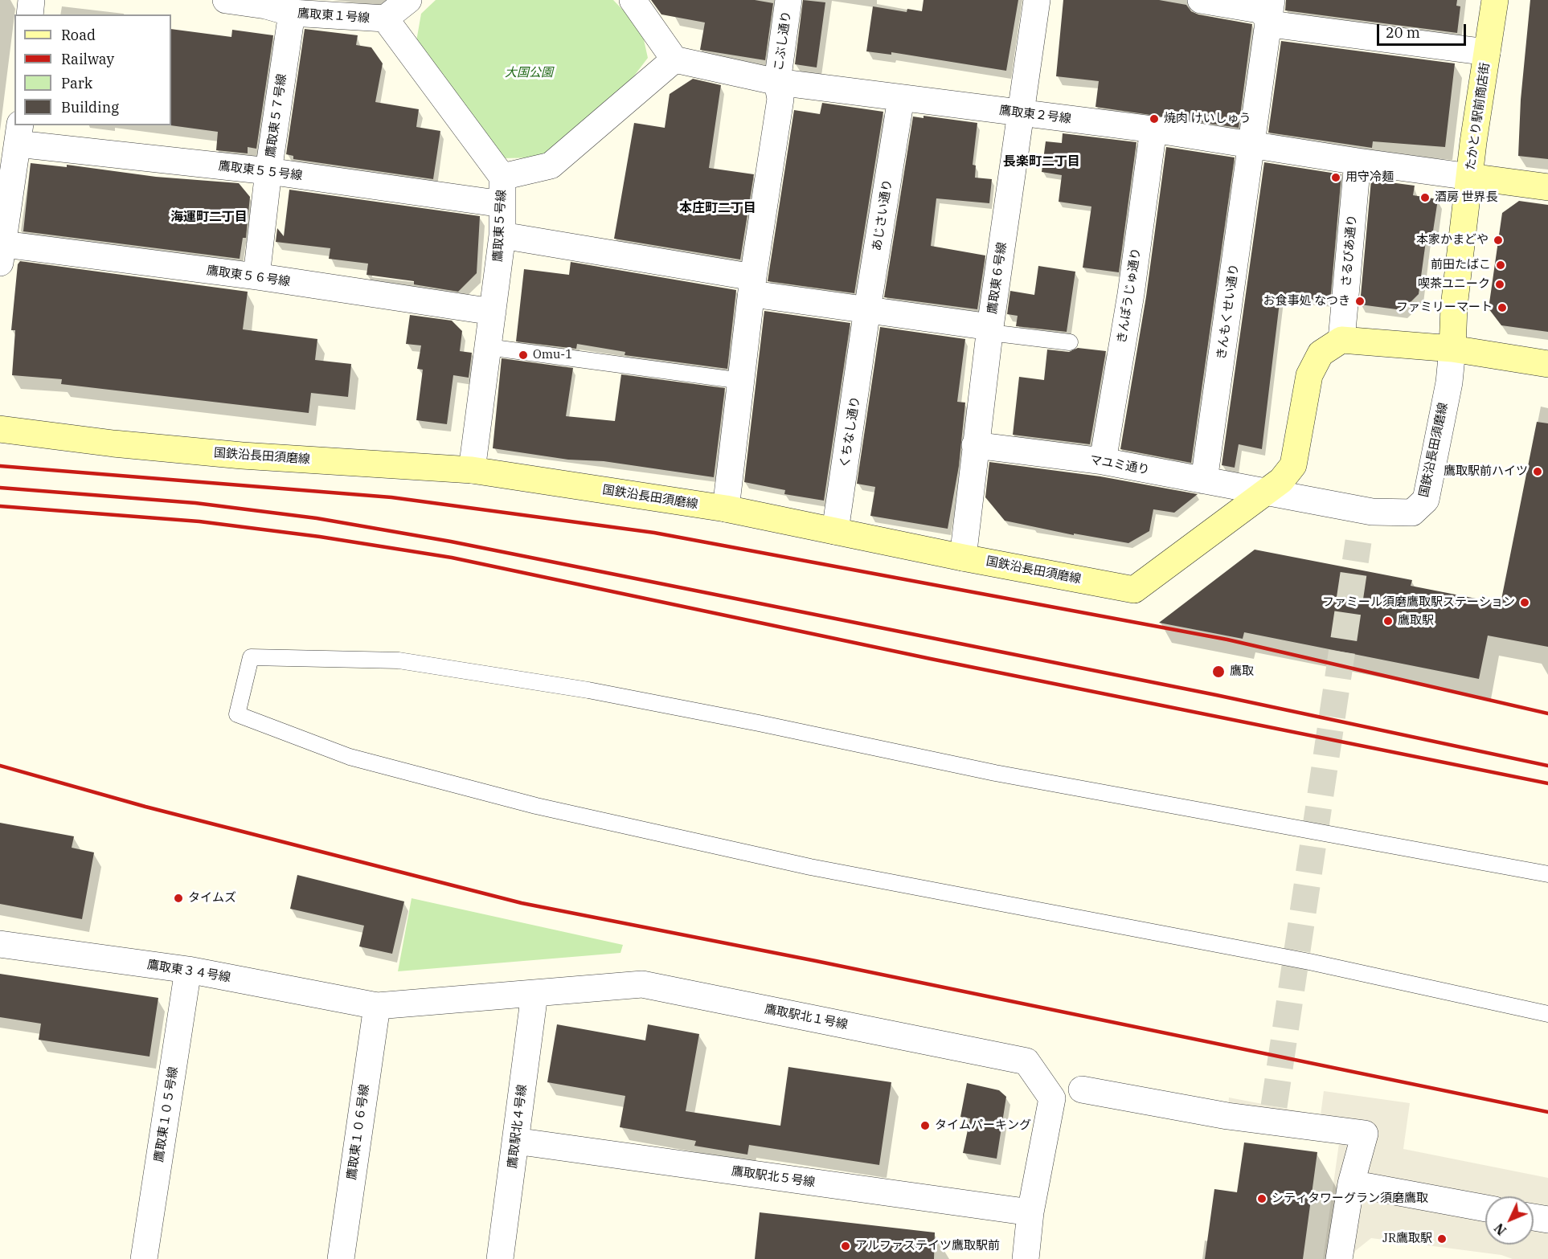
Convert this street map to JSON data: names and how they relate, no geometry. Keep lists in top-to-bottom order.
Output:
{
  "streets": {
    "street": [
      "鷹取東１号線",
      "こぶし通り",
      "鷹取東２号線",
      "鷹取東５７号線",
      "たかとり駅前商店街",
      "鷹取東５５号線",
      "あじさい通り",
      "鷹取東５号線",
      "さるびあ通り",
      "鷹取東５６号線",
      "鷹取東６号線",
      "きんぽうじゅ通り",
      "きんもくせい通り",
      "くちなし通り",
      "国鉄沿長田須磨線",
      "マユミ通り",
      "鷹取東３４号線",
      "鷹取駅北１号線",
      "鷹取東１０５号線",
      "鷹取駅北４号線",
      "鷹取東１０６号線",
      "鷹取駅北５号線"
    ]
  },
  "crossings": [
    ["鷹取東１号線", "鷹取東５７号線"],
    ["鷹取東１号線", "鷹取東５号線"],
    ["こぶし通り", "鷹取東２号線"],
    ["こぶし通り", "国鉄沿長田須磨線"],
    ["鷹取東２号線", "たかとり駅前商店街"],
    ["鷹取東２号線", "あじさい通り"],
    ["鷹取東２号線", "さるびあ通り"],
    ["鷹取東２号線", "鷹取東６号線"],
    ["鷹取東２号線", "きんぽうじゅ通り"],
    ["鷹取東２号線", "きんもくせい通り"],
    ["鷹取東５７号線", "鷹取東５５号線"],
    ["鷹取東５７号線", "鷹取東５６号線"],
    ["たかとり駅前商店街", "国鉄沿長田須磨線"],
    ["鷹取東５５号線", "鷹取東５号線"],
    ["あじさい通り", "くちなし通り"],
    ["鷹取東５号線", "鷹取東５６号線"],
    ["鷹取東５号線", "国鉄沿長田須磨線"],
    ["さるびあ通り", "国鉄沿長田須磨線"],
    ["鷹取東６号線", "国鉄沿長田須磨線"],
    ["鷹取東６号線", "マユミ通り"],
    ["きんぽうじゅ通り", "マユミ通り"],
    ["きんもくせい通り", "マユミ通り"],
    ["くちなし通り", "国鉄沿長田須磨線"],
    ["国鉄沿長田須磨線", "マユミ通り"],
    ["鷹取東３４号線", "鷹取駅北１号線"],
    ["鷹取東３４号線", "鷹取東１０５号線"],
    ["鷹取東３４号線", "鷹取東１０６号線"],
    ["鷹取駅北１号線", "鷹取駅北４号線"],
    ["鷹取駅北１号線", "鷹取東１０６号線"],
    ["鷹取駅北１号線", "鷹取駅北５号線"],
    ["鷹取駅北４号線", "鷹取駅北５号線"]
  ],
  "districts": ["長楽町二丁目", "本庄町二丁目", "海運町二丁目"],
  "parks": ["大国公園"],
  "places": [
    "焼肉 けいしゅう",
    "用守冷麺",
    "酒房 世界長",
    "本家かまどや",
    "前田たばこ",
    "喫茶ユニーク",
    "お食事処 なつき",
    "ファミリーマート",
    "Omu-1",
    "鷹取駅前ハイツ",
    "ファミール須磨鷹取駅ステーション",
    "鷹取駅",
    "鷹取",
    "タイムズ",
    "タイムパーキング",
    "シティタワーグラン須磨鷹取",
    "JR鷹取駅",
    "アルファステイツ鷹取駅前"
  ],
  "legend": [
    "Road",
    "Railway",
    "Park",
    "Building"
  ],
  "scale_bar": "20 m",
  "north": "bottom left"
}
